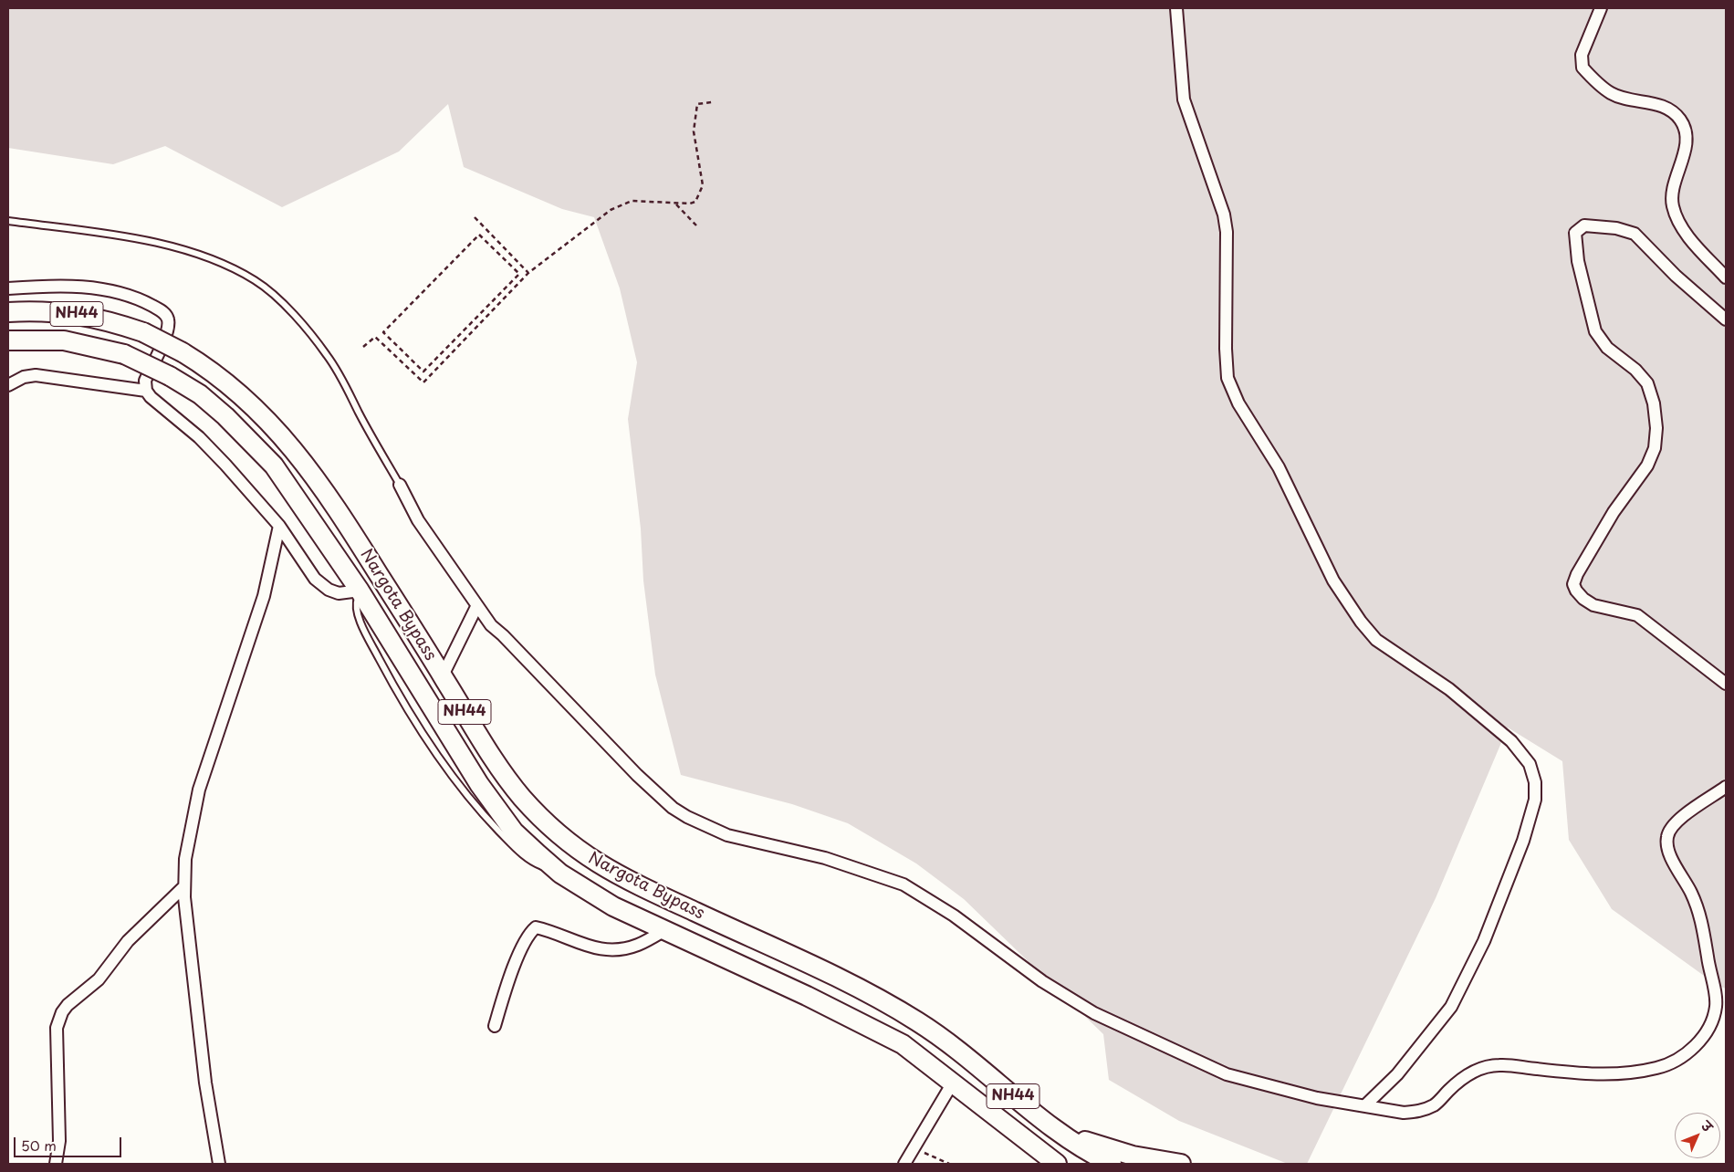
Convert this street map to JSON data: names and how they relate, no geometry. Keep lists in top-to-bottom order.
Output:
{
  "streets": {
    "highway": ["NH44", "Nargota Bypass"]
  },
  "scale_bar": "50 m",
  "north": "top right"
}
